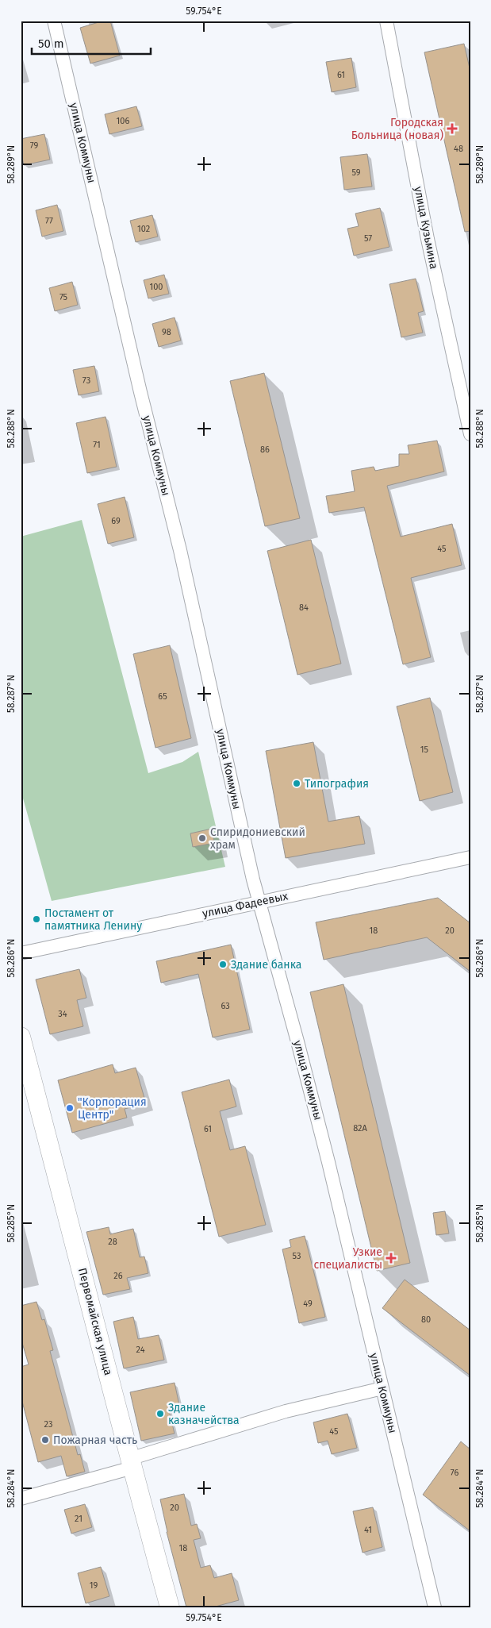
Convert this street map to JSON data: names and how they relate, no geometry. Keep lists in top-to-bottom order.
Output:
{
  "streets": {
    "main road": ["Первомайская улица"],
    "street": ["улица Коммуны", "улица Кузьмина", "улица Фадеевых"]
  },
  "crossings": [
    ["улица Коммуны", "улица Фадеевых"]
  ],
  "places": {
    "health": ["Городская Больница (новая)", "Узкие специалисты"],
    "other": [
      "Типография",
      "Спиридониевский храм",
      "Постамент от памятника Ленину",
      "Здание банка",
      "\"Корпорация Центр\"",
      "Здание казначейства",
      "Пожарная часть"
    ]
  },
  "house_numbers": [
    "61",
    "106",
    "79",
    "48",
    "59",
    "77",
    "102",
    "57",
    "100",
    "75",
    "98",
    "73",
    "71",
    "86",
    "69",
    "45",
    "84",
    "65",
    "15",
    "18",
    "20",
    "63",
    "34",
    "82А",
    "61",
    "28",
    "53",
    "26",
    "49",
    "80",
    "24",
    "23",
    "45",
    "76",
    "20",
    "21",
    "41",
    "18",
    "19"
  ],
  "scale_bar": "50 m",
  "coordinates": [
    "59.754°E",
    "58.289°N",
    "58.288°N",
    "58.287°N",
    "58.286°N",
    "58.285°N",
    "58.284°N"
  ]
}
